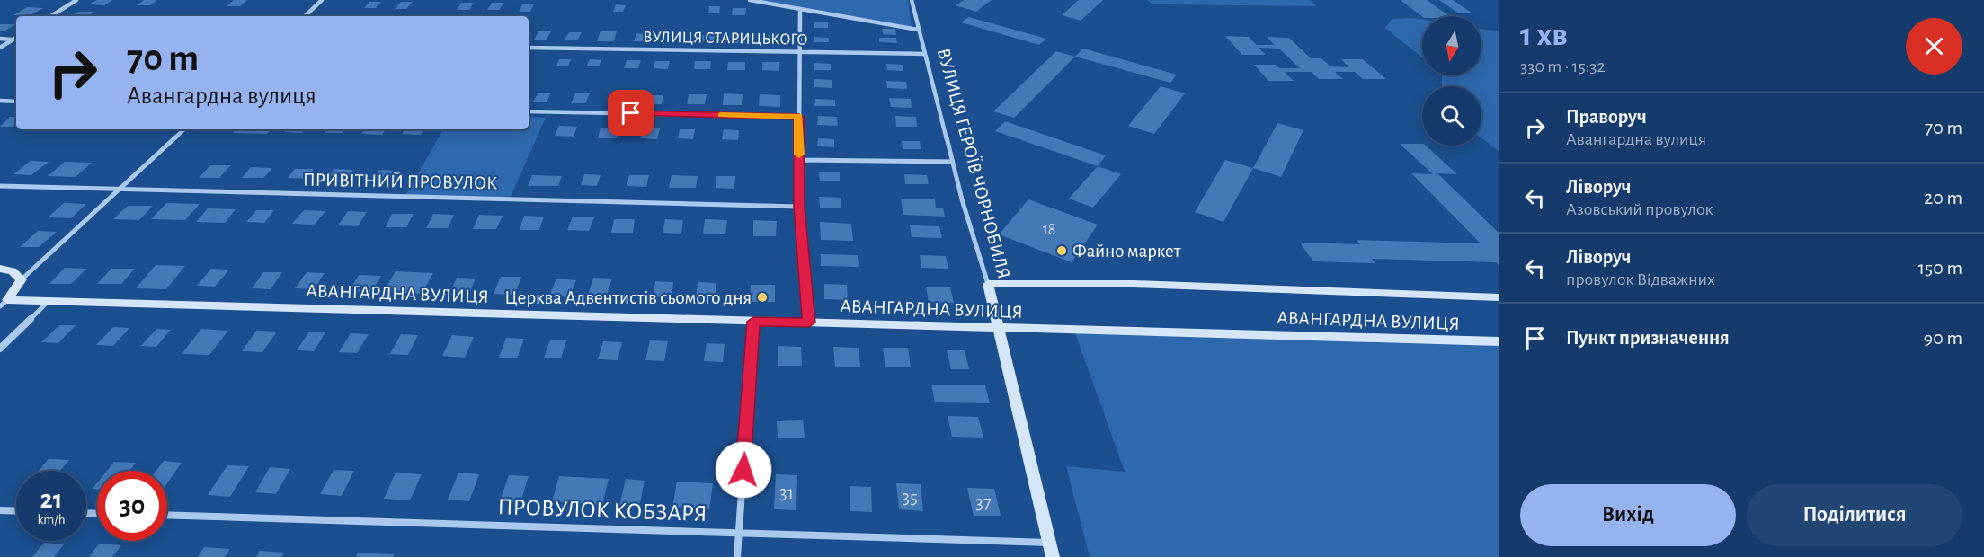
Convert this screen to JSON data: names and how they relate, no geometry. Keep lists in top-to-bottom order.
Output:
{
  "streets": {
    "street": [
      "ВУЛИЦЯ СТАРИЦЬКОГО",
      "ВУЛИЦЯ ГЕРОЇВ ЧОРНОБИЛЯ",
      "ПРИВІТНИЙ ПРОВУЛОК",
      "АВАНГАРДНА ВУЛИЦЯ",
      "ПРОВУЛОК КОБЗАРЯ"
    ]
  },
  "crossings": [
    ["ВУЛИЦЯ СТАРИЦЬКОГО", "ВУЛИЦЯ ГЕРОЇВ ЧОРНОБИЛЯ"],
    ["ВУЛИЦЯ ГЕРОЇВ ЧОРНОБИЛЯ", "АВАНГАРДНА ВУЛИЦЯ"],
    ["ВУЛИЦЯ ГЕРОЇВ ЧОРНОБИЛЯ", "ПРОВУЛОК КОБЗАРЯ"]
  ],
  "places": ["Файно маркет", "Церква Адвентистів сьомого дня"],
  "house_numbers": [
    "18",
    "31",
    "35",
    "37"
  ],
  "north": "bottom",
  "page": {
    "heading": ["1 хв", "330 m · 15:32"],
    "turn": ["70 m", "Авангардна вулиця"],
    "list": [
      {
        "name": "Праворуч",
        "note": "Авангардна вулиця",
        "value": "70 m"
      },
      {
        "name": "Ліворуч",
        "note": "Азовський провулок",
        "value": "20 m"
      },
      {
        "name": "Ліворуч",
        "note": "провулок Відважних",
        "value": "150 m"
      },
      {
        "name": "Пункт призначення",
        "value": "90 m"
      }
    ],
    "speed": "21 km/h",
    "limit": "30",
    "buttons": ["Вихід", "Поділитися"]
  }
}
